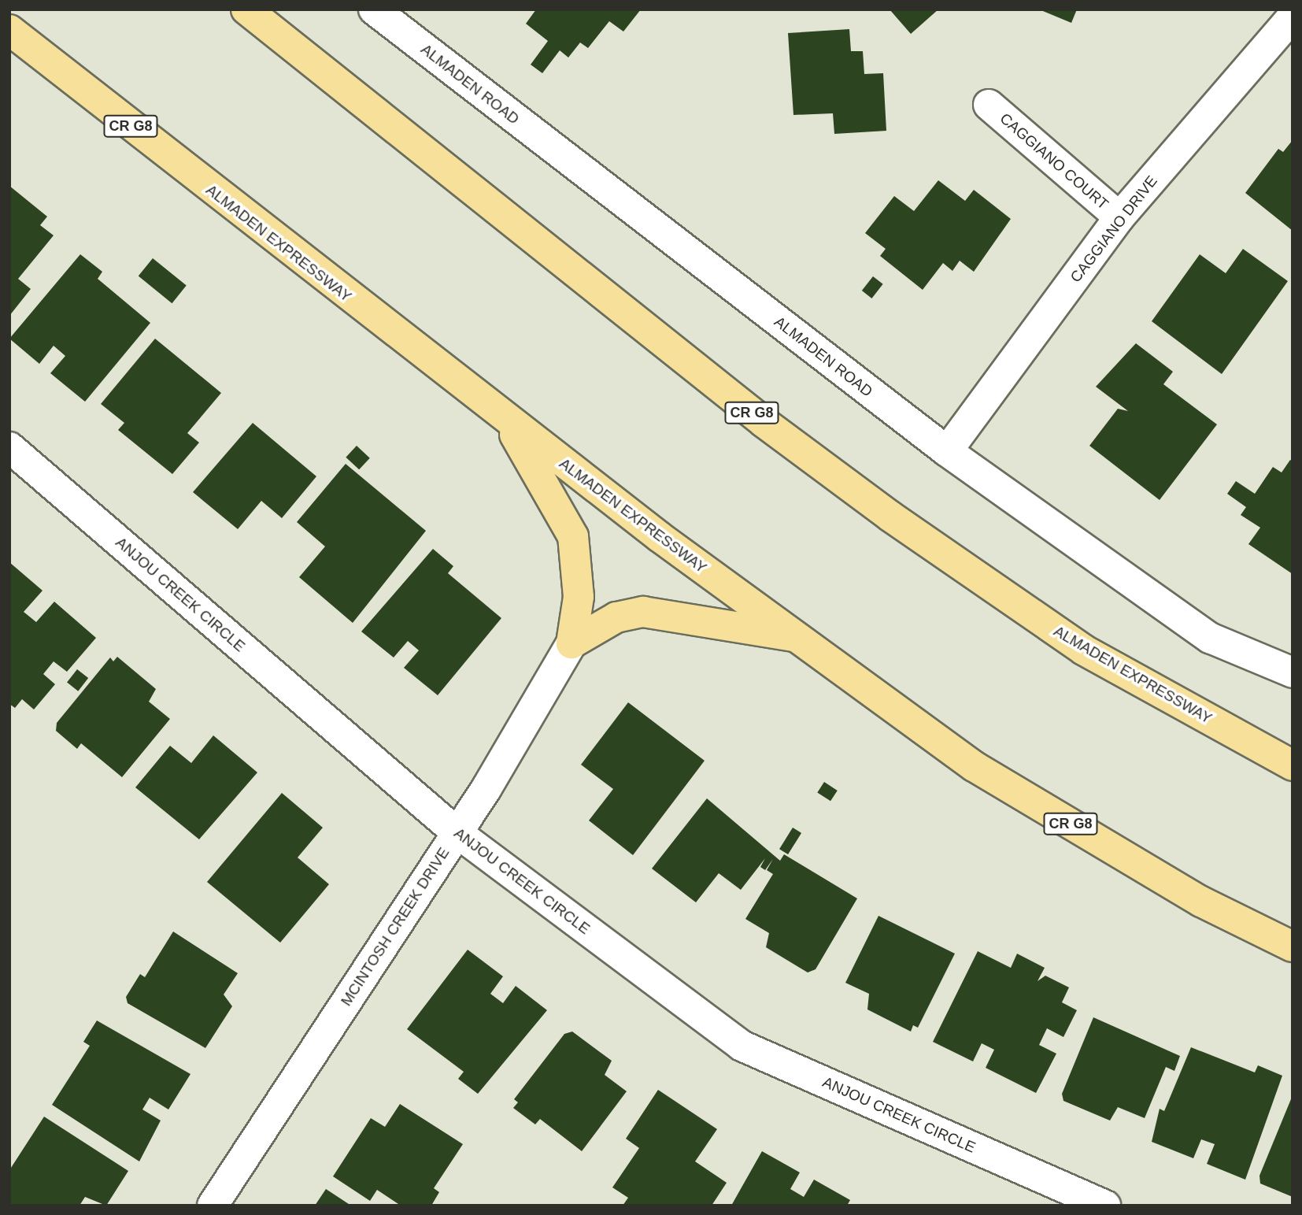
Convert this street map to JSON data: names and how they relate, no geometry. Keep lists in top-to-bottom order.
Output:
{
  "streets": {
    "main road": ["CR G8", "ALMADEN EXPRESSWAY"],
    "street": [
      "ALMADEN ROAD",
      "CAGGIANO COURT",
      "CAGGIANO DRIVE",
      "ANJOU CREEK CIRCLE",
      "MCINTOSH CREEK DRIVE"
    ]
  },
  "crossings": [
    ["ALMADEN ROAD", "CAGGIANO DRIVE"],
    ["CAGGIANO COURT", "CAGGIANO DRIVE"],
    ["ANJOU CREEK CIRCLE", "MCINTOSH CREEK DRIVE"]
  ]
}
